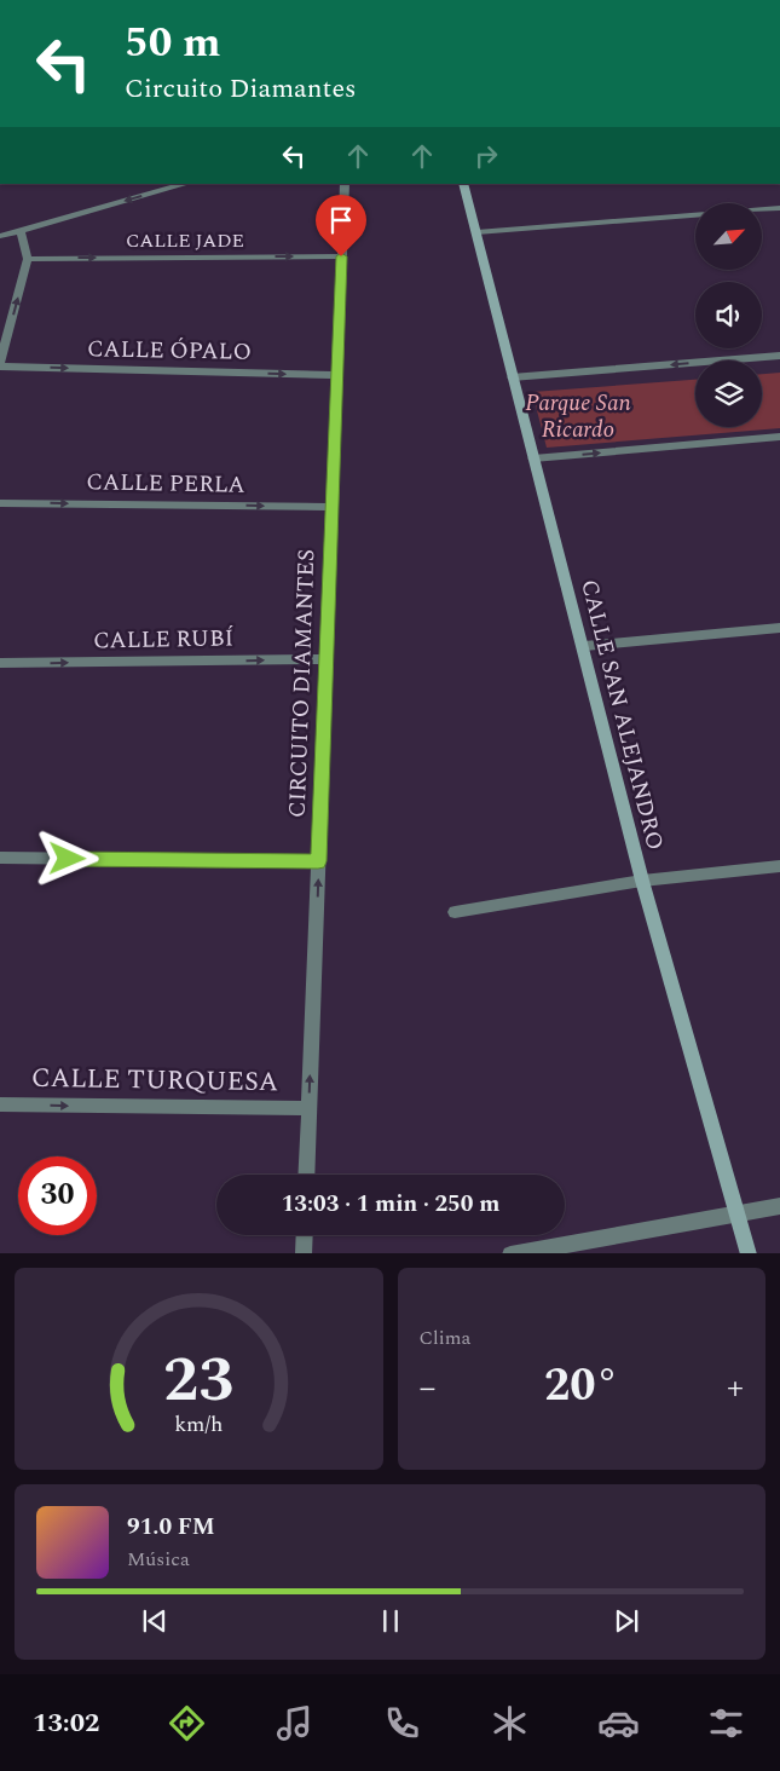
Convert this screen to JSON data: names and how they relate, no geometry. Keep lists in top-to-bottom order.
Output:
{
  "streets": {
    "street": [
      "CALLE JADE",
      "CALLE ÓPALO",
      "CALLE PERLA",
      "CALLE RUBÍ",
      "CIRCUITO DIAMANTES",
      "CALLE SAN ALEJANDRO",
      "CALLE TURQUESA"
    ]
  },
  "crossings": [
    ["CALLE JADE", "CIRCUITO DIAMANTES"],
    ["CALLE ÓPALO", "CIRCUITO DIAMANTES"],
    ["CALLE PERLA", "CIRCUITO DIAMANTES"],
    ["CALLE RUBÍ", "CIRCUITO DIAMANTES"],
    ["CIRCUITO DIAMANTES", "CALLE TURQUESA"]
  ],
  "one_way": [
    "CALLE ÓPALO",
    "CALLE PERLA",
    "CALLE RUBÍ",
    "CALLE TURQUESA"
  ],
  "parks": ["Parque San Ricardo"],
  "north": "top right",
  "page": {
    "turn": ["50 m", "Circuito Diamantes"],
    "limit": "30",
    "trip": "13:03 · 1 min · 250 m",
    "tile": "Clima",
    "heat": ["−", "20°", "+"],
    "song": ["91.0 FM", "Música"],
    "tabs": "13:02",
    "gauge": ["23", "km/h"]
  }
}
